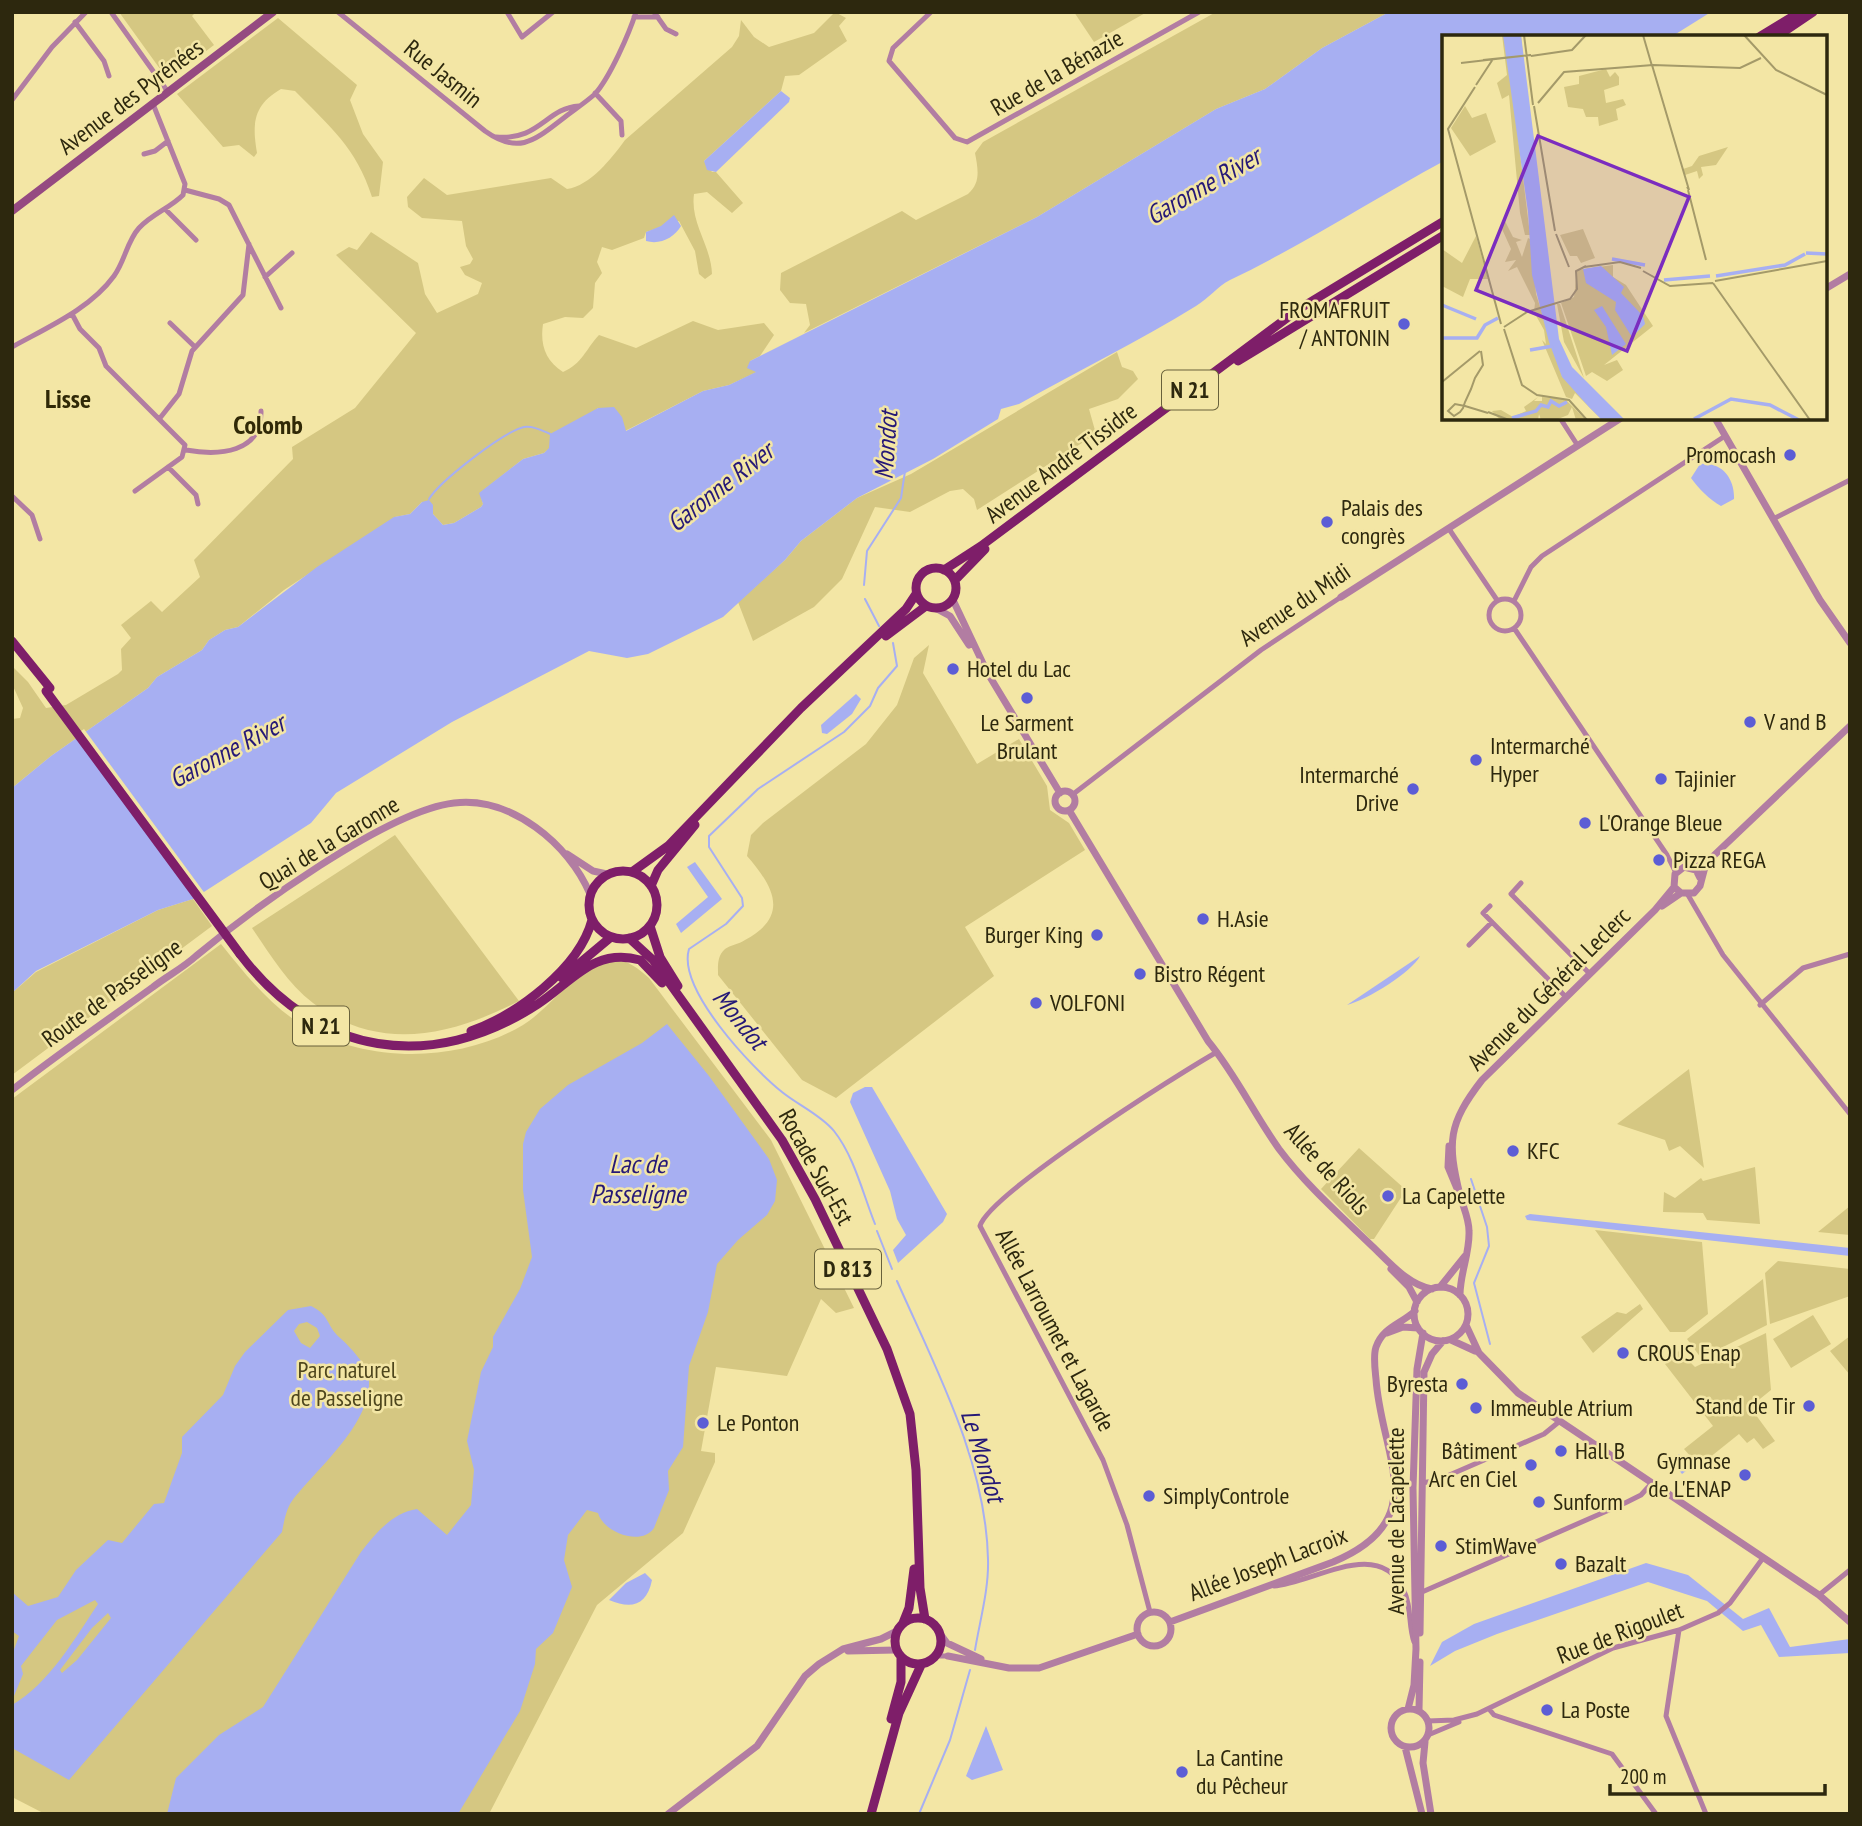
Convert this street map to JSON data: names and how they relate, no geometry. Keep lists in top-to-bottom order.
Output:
{
  "streets": {
    "main road": [
      "Avenue des Pyrénées",
      "N 21",
      "Avenue André Tissidre",
      "Rocade Sud-Est",
      "D 813"
    ],
    "street": [
      "Rue de la Bénazie",
      "Rue Jasmin",
      "Avenue du Midi",
      "Quai de la Garonne",
      "Avenue du Général Leclerc",
      "Route de Passeligne",
      "Allée de Riols",
      "Allée Larroumet et Lagarde",
      "Avenue de Lacapelette",
      "Allée Joseph Lacroix",
      "Rue de Rigoulet"
    ]
  },
  "crossings": [
    ["N 21", "Quai de la Garonne"],
    ["N 21", "Rocade Sud-Est"],
    ["N 21", "D 813"],
    ["Avenue du Midi", "Allée de Riols"],
    ["Quai de la Garonne", "Route de Passeligne"],
    ["Quai de la Garonne", "Rocade Sud-Est"],
    ["Avenue du Général Leclerc", "Allée de Riols"],
    ["Avenue du Général Leclerc", "Avenue de Lacapelette"],
    ["Rocade Sud-Est", "D 813"],
    ["Allée de Riols", "Allée Larroumet et Lagarde"],
    ["Allée de Riols", "Avenue de Lacapelette"],
    ["Allée Larroumet et Lagarde", "Allée Joseph Lacroix"],
    ["Avenue de Lacapelette", "Rue de Rigoulet"]
  ],
  "districts": ["Lisse", "Colomb"],
  "water": [
    "Garonne River",
    "Mondot",
    "Lac de Passeligne",
    "Le Mondot"
  ],
  "parks": ["Parc naturel de Passeligne"],
  "places": [
    "FROMAFRUIT / ANTONIN",
    "Promocash",
    "Palais des congrès",
    "Hotel du Lac",
    "Le Sarment Brulant",
    "V and B",
    "Intermarché Hyper",
    "Tajinier",
    "Intermarché Drive",
    "L'Orange Bleue",
    "Pizza REGA",
    "H.Asie",
    "Burger King",
    "Bistro Régent",
    "VOLFONI",
    "KFC",
    "La Capelette",
    "CROUS Enap",
    "Byresta",
    "Stand de Tir",
    "Immeuble Atrium",
    "Le Ponton",
    "Hall B",
    "Bâtiment Arc en Ciel",
    "Gymnase de L'ENAP",
    "SimplyControle",
    "Sunform",
    "StimWave",
    "Bazalt",
    "La Poste",
    "La Cantine du Pêcheur"
  ],
  "scale_bar": "200 m"
}
